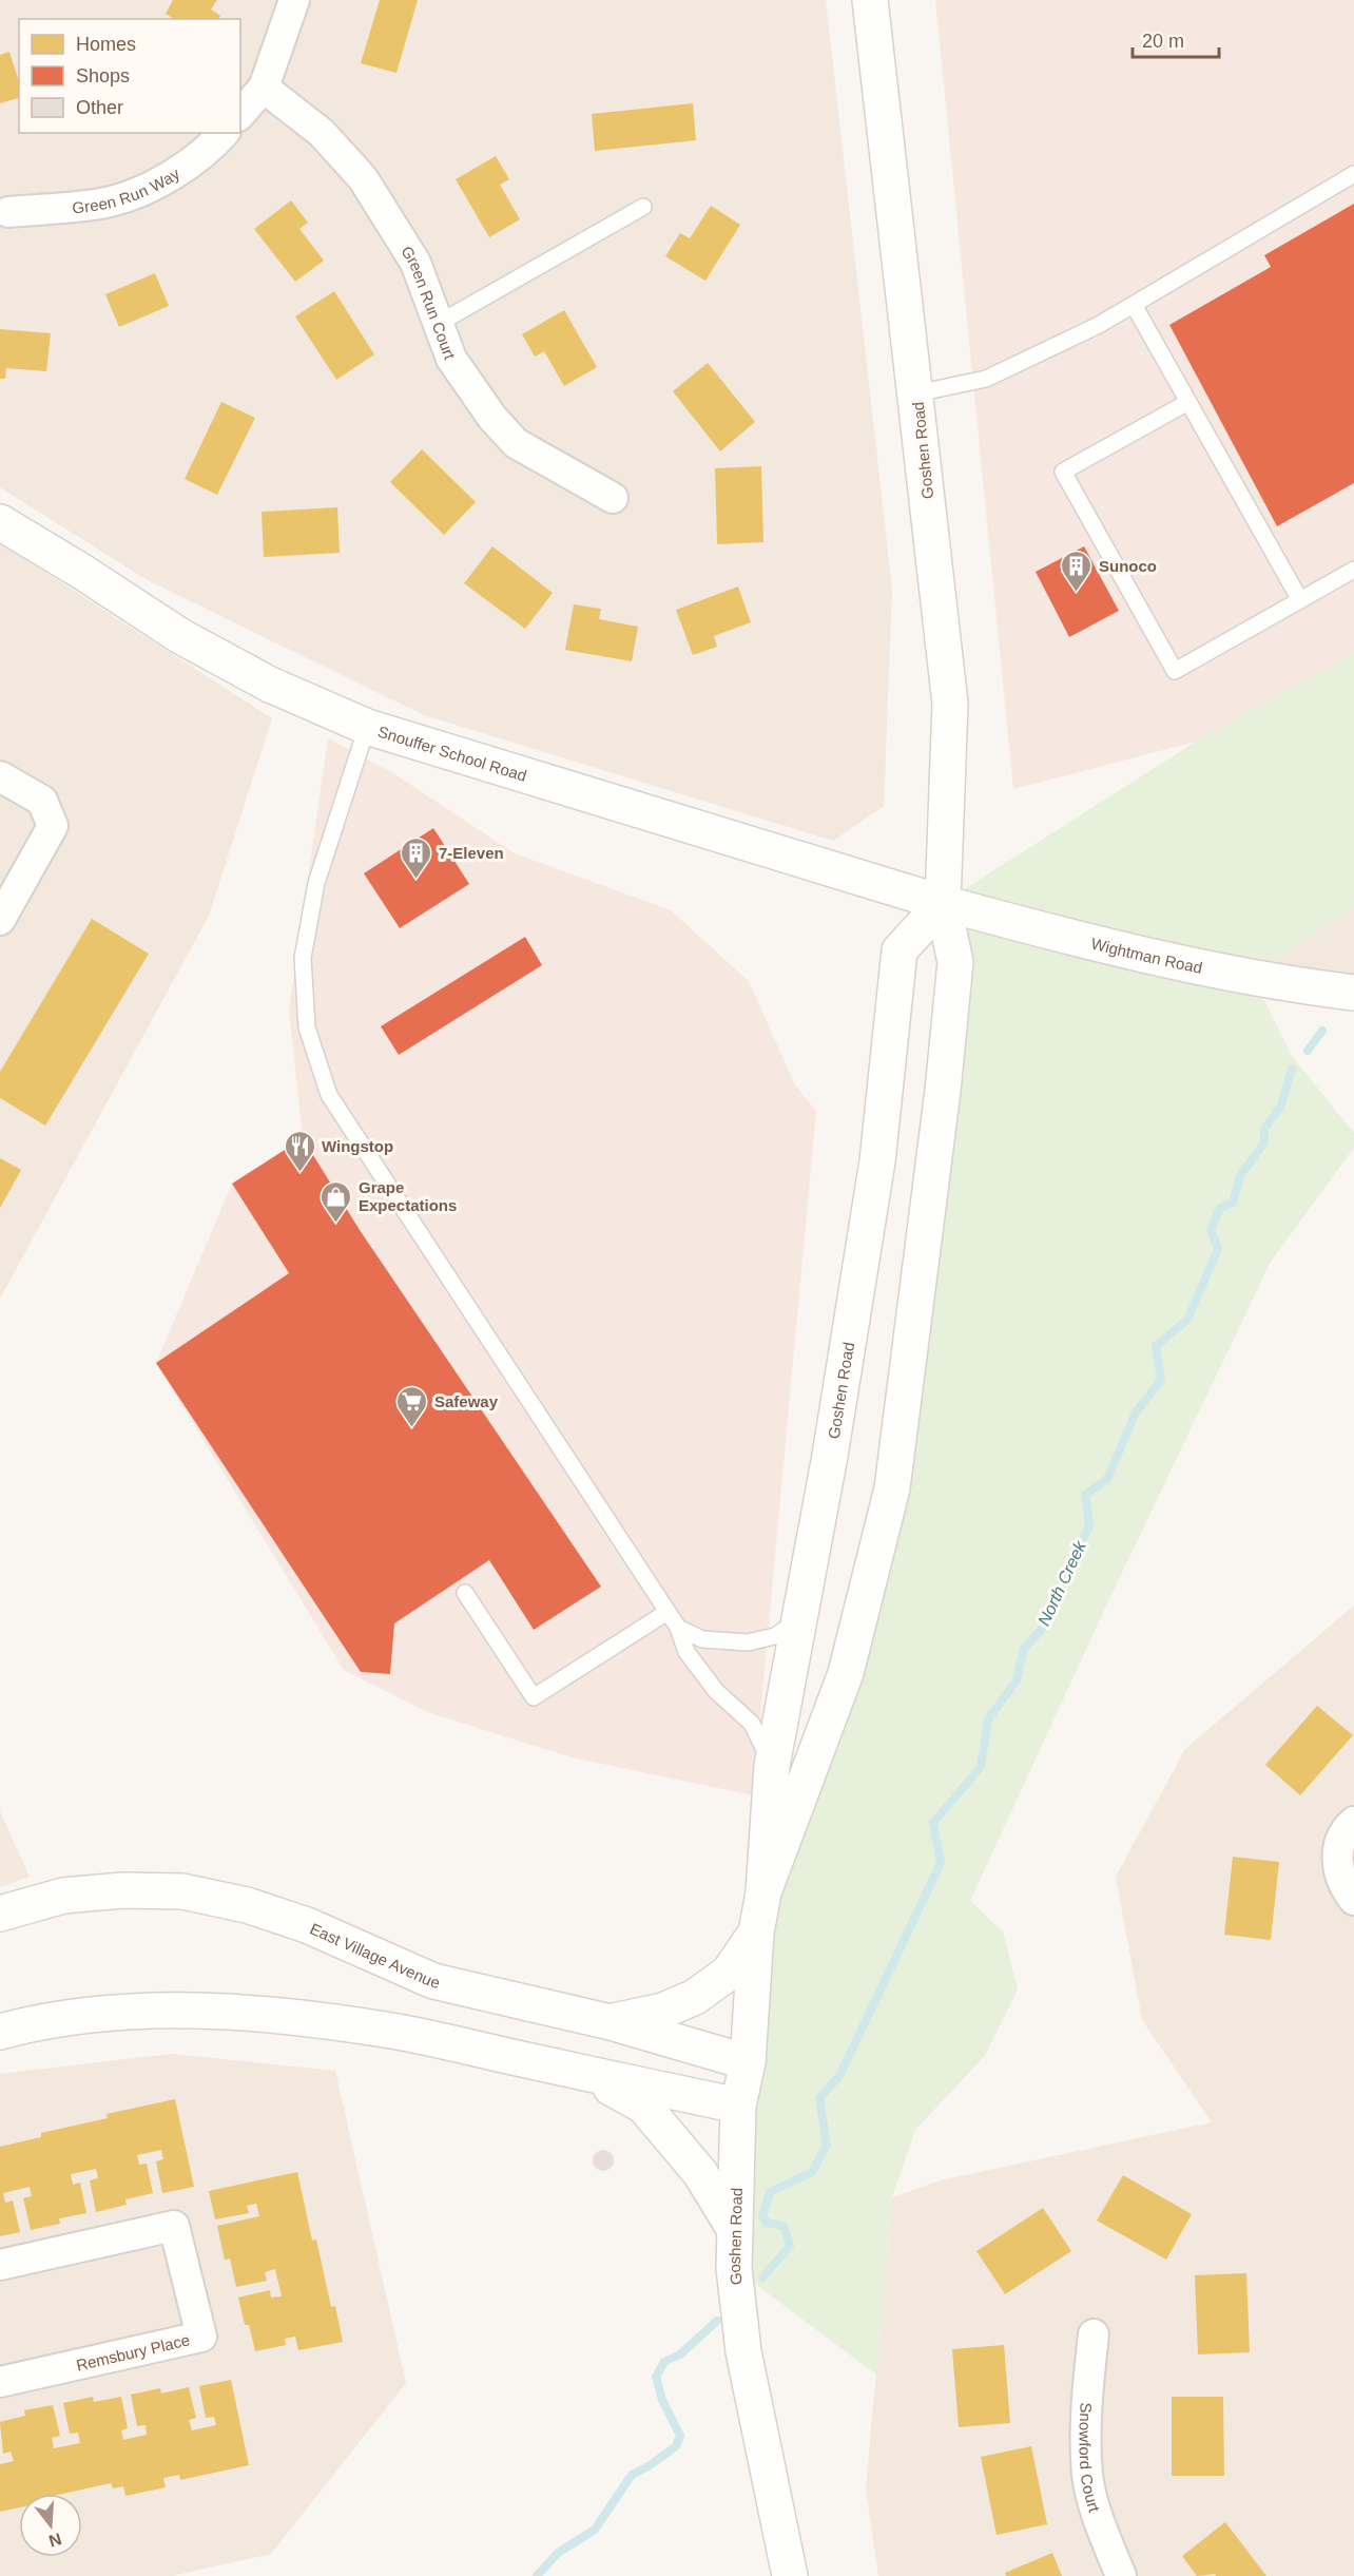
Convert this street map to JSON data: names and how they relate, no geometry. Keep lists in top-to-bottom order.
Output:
{
  "streets": {
    "street": [
      "Green Run Way",
      "Green Run Court",
      "Goshen Road",
      "Snouffer School Road",
      "Wightman Road",
      "East Village Avenue",
      "Remsbury Place",
      "Snowford Court"
    ]
  },
  "crossings": [
    ["Goshen Road", "Snouffer School Road"],
    ["Goshen Road", "Wightman Road"],
    ["Goshen Road", "East Village Avenue"],
    ["Snouffer School Road", "Wightman Road"]
  ],
  "water": ["North Creek"],
  "places": {
    "building": ["Sunoco", "7-Eleven"],
    "restaurant": ["Wingstop"],
    "shop": ["Grape Expectations"],
    "supermarket": ["Safeway"]
  },
  "legend": ["Homes", "Shops", "Other"],
  "scale_bar": "20 m",
  "north": "bottom"
}
